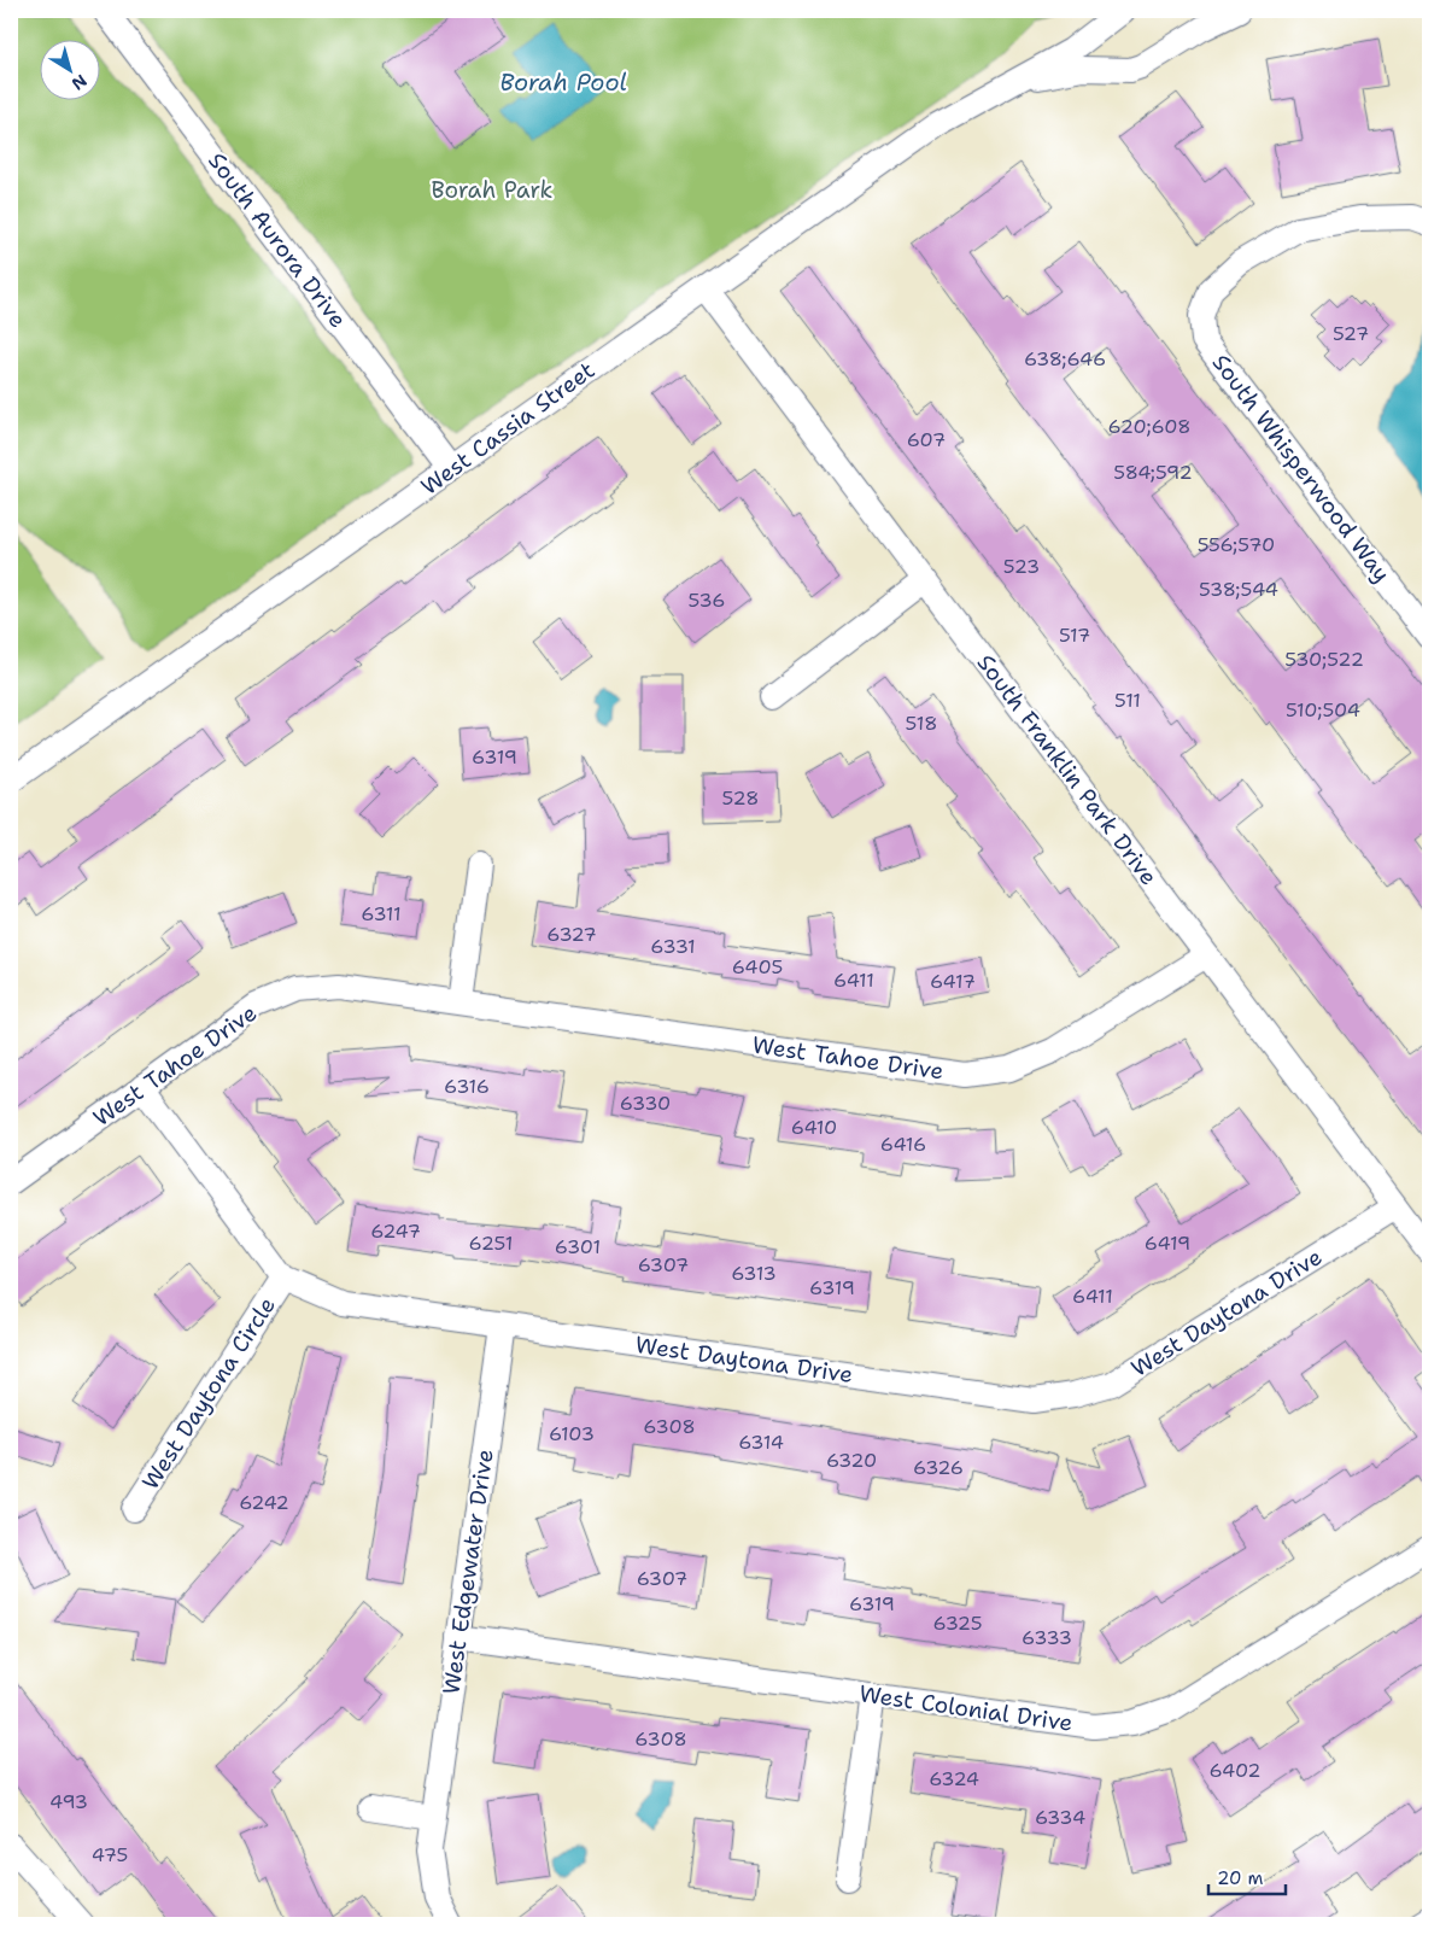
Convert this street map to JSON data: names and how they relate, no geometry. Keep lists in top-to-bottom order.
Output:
{
  "streets": {
    "street": [
      "South Aurora Drive",
      "West Cassia Street",
      "South Whisperwood Way",
      "South Franklin Park Drive",
      "West Tahoe Drive",
      "West Daytona Drive",
      "West Daytona Circle",
      "West Edgewater Drive",
      "West Colonial Drive"
    ]
  },
  "crossings": [
    ["South Aurora Drive", "West Cassia Street"],
    ["West Cassia Street", "South Franklin Park Drive"],
    ["South Franklin Park Drive", "West Tahoe Drive"],
    ["South Franklin Park Drive", "West Daytona Drive"],
    ["West Daytona Drive", "West Daytona Circle"],
    ["West Daytona Drive", "West Edgewater Drive"],
    ["West Edgewater Drive", "West Colonial Drive"]
  ],
  "water": ["Borah Pool"],
  "parks": ["Borah Park"],
  "house_numbers": [
    "527",
    "638;646",
    "620;608",
    "607",
    "584;592",
    "556;570",
    "523",
    "538;544",
    "536",
    "517",
    "530;522",
    "511",
    "510;504",
    "518",
    "6319",
    "528",
    "6311",
    "6327",
    "6331",
    "6405",
    "6411",
    "6417",
    "6316",
    "6330",
    "6410",
    "6416",
    "6247",
    "6251",
    "6419",
    "6301",
    "6307",
    "6313",
    "6319",
    "6411",
    "6308",
    "6103",
    "6314",
    "6320",
    "6326",
    "6242",
    "6307",
    "6319",
    "6325",
    "6333",
    "6308",
    "6402",
    "6324",
    "493",
    "6334",
    "475"
  ],
  "scale_bar": "20 m",
  "north": "bottom right"
}
